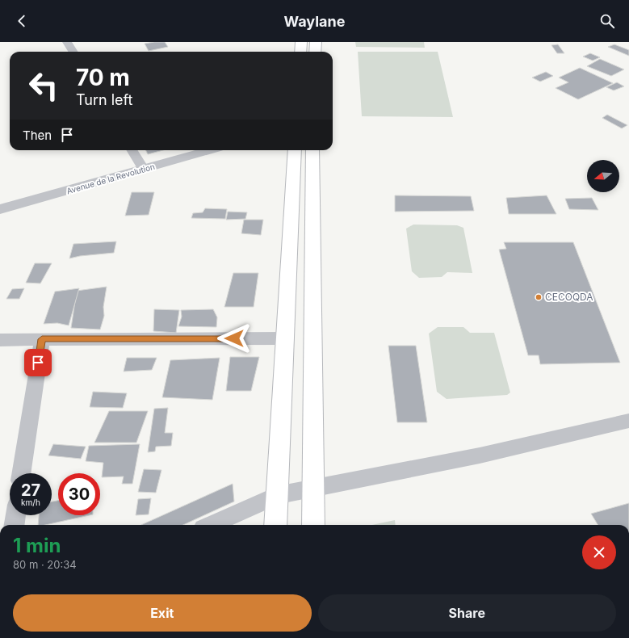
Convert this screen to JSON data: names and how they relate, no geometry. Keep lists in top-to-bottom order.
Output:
{
  "streets": {
    "street": ["Avenue de la Revolution"]
  },
  "places": ["CECOQDA"],
  "north": "left",
  "page": {
    "header": "Waylane",
    "turn": ["70 m", "Turn left"],
    "then": "Then",
    "speed": "27 km/h",
    "limit": "30",
    "heading": ["1 min", "80 m · 20:34"],
    "buttons": ["Exit", "Share"]
  }
}
